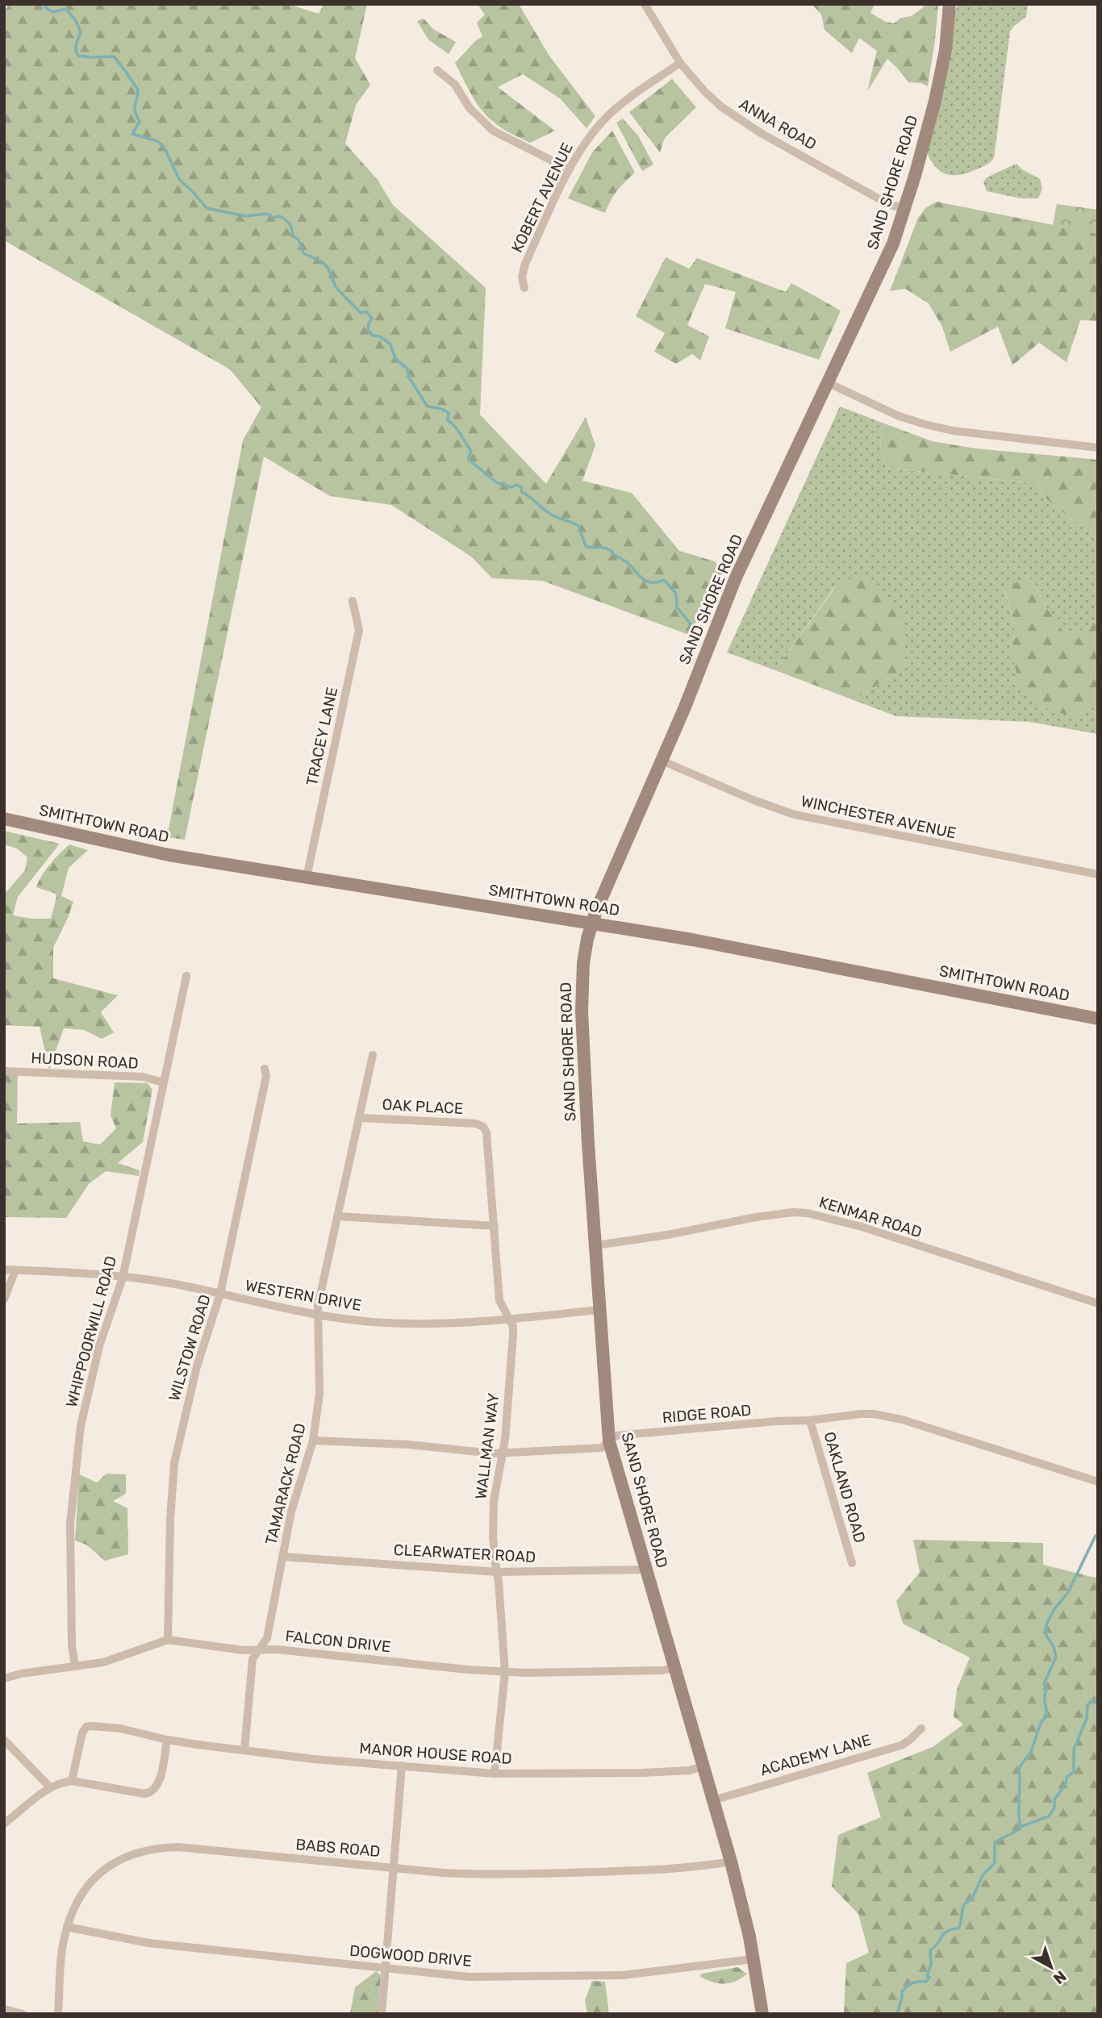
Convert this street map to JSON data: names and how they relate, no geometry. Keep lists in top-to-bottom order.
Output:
{
  "streets": {
    "street": [
      "ANNA ROAD",
      "SAND SHORE ROAD",
      "KOBERT AVENUE",
      "TRACEY LANE",
      "WINCHESTER AVENUE",
      "SMITHTOWN ROAD",
      "HUDSON ROAD",
      "OAK PLACE",
      "KENMAR ROAD",
      "WESTERN DRIVE",
      "WHIPPOORWILL ROAD",
      "WILSTOW ROAD",
      "RIDGE ROAD",
      "WALLMAN WAY",
      "TAMARACK ROAD",
      "OAKLAND ROAD",
      "CLEARWATER ROAD",
      "FALCON DRIVE",
      "MANOR HOUSE ROAD",
      "ACADEMY LANE",
      "BABS ROAD",
      "DOGWOOD DRIVE"
    ]
  },
  "crossings": [
    ["ANNA ROAD", "SAND SHORE ROAD"],
    ["ANNA ROAD", "KOBERT AVENUE"],
    ["SAND SHORE ROAD", "WINCHESTER AVENUE"],
    ["SAND SHORE ROAD", "SMITHTOWN ROAD"],
    ["SAND SHORE ROAD", "KENMAR ROAD"],
    ["SAND SHORE ROAD", "WESTERN DRIVE"],
    ["SAND SHORE ROAD", "RIDGE ROAD"],
    ["SAND SHORE ROAD", "CLEARWATER ROAD"],
    ["SAND SHORE ROAD", "FALCON DRIVE"],
    ["SAND SHORE ROAD", "MANOR HOUSE ROAD"],
    ["SAND SHORE ROAD", "ACADEMY LANE"],
    ["SAND SHORE ROAD", "BABS ROAD"],
    ["SAND SHORE ROAD", "DOGWOOD DRIVE"],
    ["TRACEY LANE", "SMITHTOWN ROAD"],
    ["HUDSON ROAD", "WHIPPOORWILL ROAD"],
    ["OAK PLACE", "WALLMAN WAY"],
    ["OAK PLACE", "TAMARACK ROAD"],
    ["WESTERN DRIVE", "WHIPPOORWILL ROAD"],
    ["WESTERN DRIVE", "WILSTOW ROAD"],
    ["WESTERN DRIVE", "WALLMAN WAY"],
    ["WESTERN DRIVE", "TAMARACK ROAD"],
    ["WHIPPOORWILL ROAD", "FALCON DRIVE"],
    ["WILSTOW ROAD", "FALCON DRIVE"],
    ["RIDGE ROAD", "WALLMAN WAY"],
    ["RIDGE ROAD", "TAMARACK ROAD"],
    ["RIDGE ROAD", "OAKLAND ROAD"],
    ["WALLMAN WAY", "CLEARWATER ROAD"],
    ["WALLMAN WAY", "FALCON DRIVE"],
    ["WALLMAN WAY", "MANOR HOUSE ROAD"],
    ["TAMARACK ROAD", "CLEARWATER ROAD"],
    ["TAMARACK ROAD", "FALCON DRIVE"],
    ["TAMARACK ROAD", "MANOR HOUSE ROAD"],
    ["BABS ROAD", "DOGWOOD DRIVE"]
  ],
  "north": "bottom right"
}
